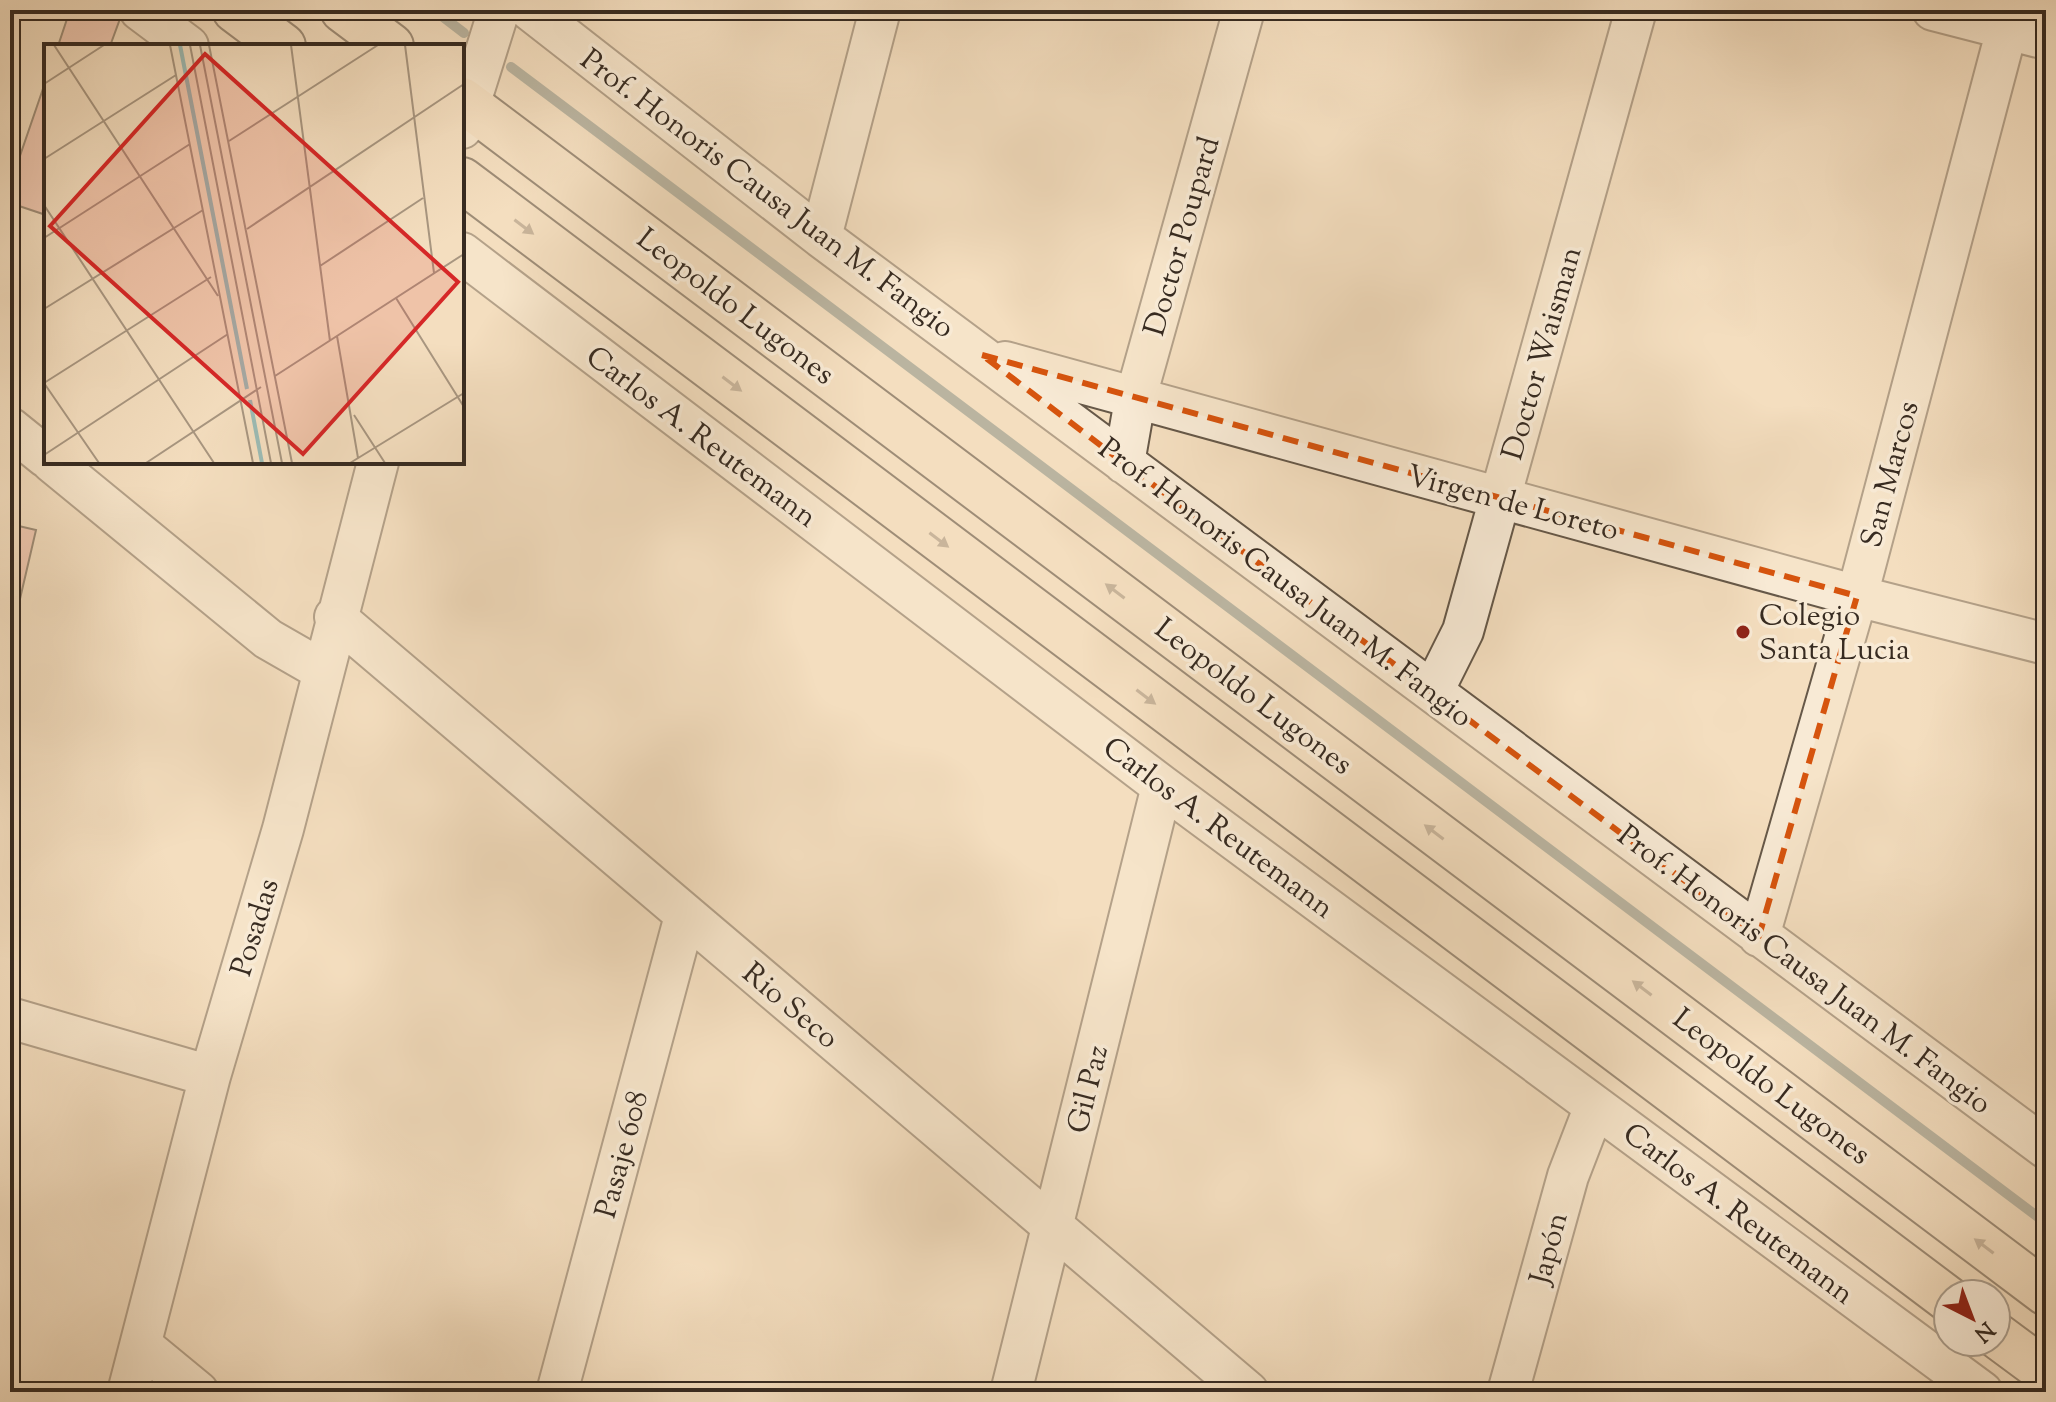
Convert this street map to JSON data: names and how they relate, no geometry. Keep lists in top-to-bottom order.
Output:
{
  "streets": {
    "main road": ["Leopoldo Lugones"],
    "street": [
      "Prof. Honoris Causa Juan M. Fangio",
      "Doctor Poupard",
      "Doctor Waisman",
      "Carlos A. Reutemann",
      "San Marcos",
      "Virgen de Loreto",
      "Posadas",
      "Rio Seco",
      "Gil Paz",
      "Pasaje 608",
      "Japón"
    ]
  },
  "crossings": [
    ["Prof. Honoris Causa Juan M. Fangio", "Doctor Poupard"],
    ["Prof. Honoris Causa Juan M. Fangio", "Doctor Waisman"],
    ["Prof. Honoris Causa Juan M. Fangio", "San Marcos"],
    ["Prof. Honoris Causa Juan M. Fangio", "Virgen de Loreto"],
    ["Doctor Poupard", "Virgen de Loreto"],
    ["Doctor Waisman", "Virgen de Loreto"],
    ["Carlos A. Reutemann", "Gil Paz"],
    ["Carlos A. Reutemann", "Japón"],
    ["San Marcos", "Virgen de Loreto"],
    ["Posadas", "Rio Seco"],
    ["Rio Seco", "Gil Paz"],
    ["Rio Seco", "Pasaje 608"]
  ],
  "places": ["Colegio Santa Lucia"],
  "north": "bottom right"
}
